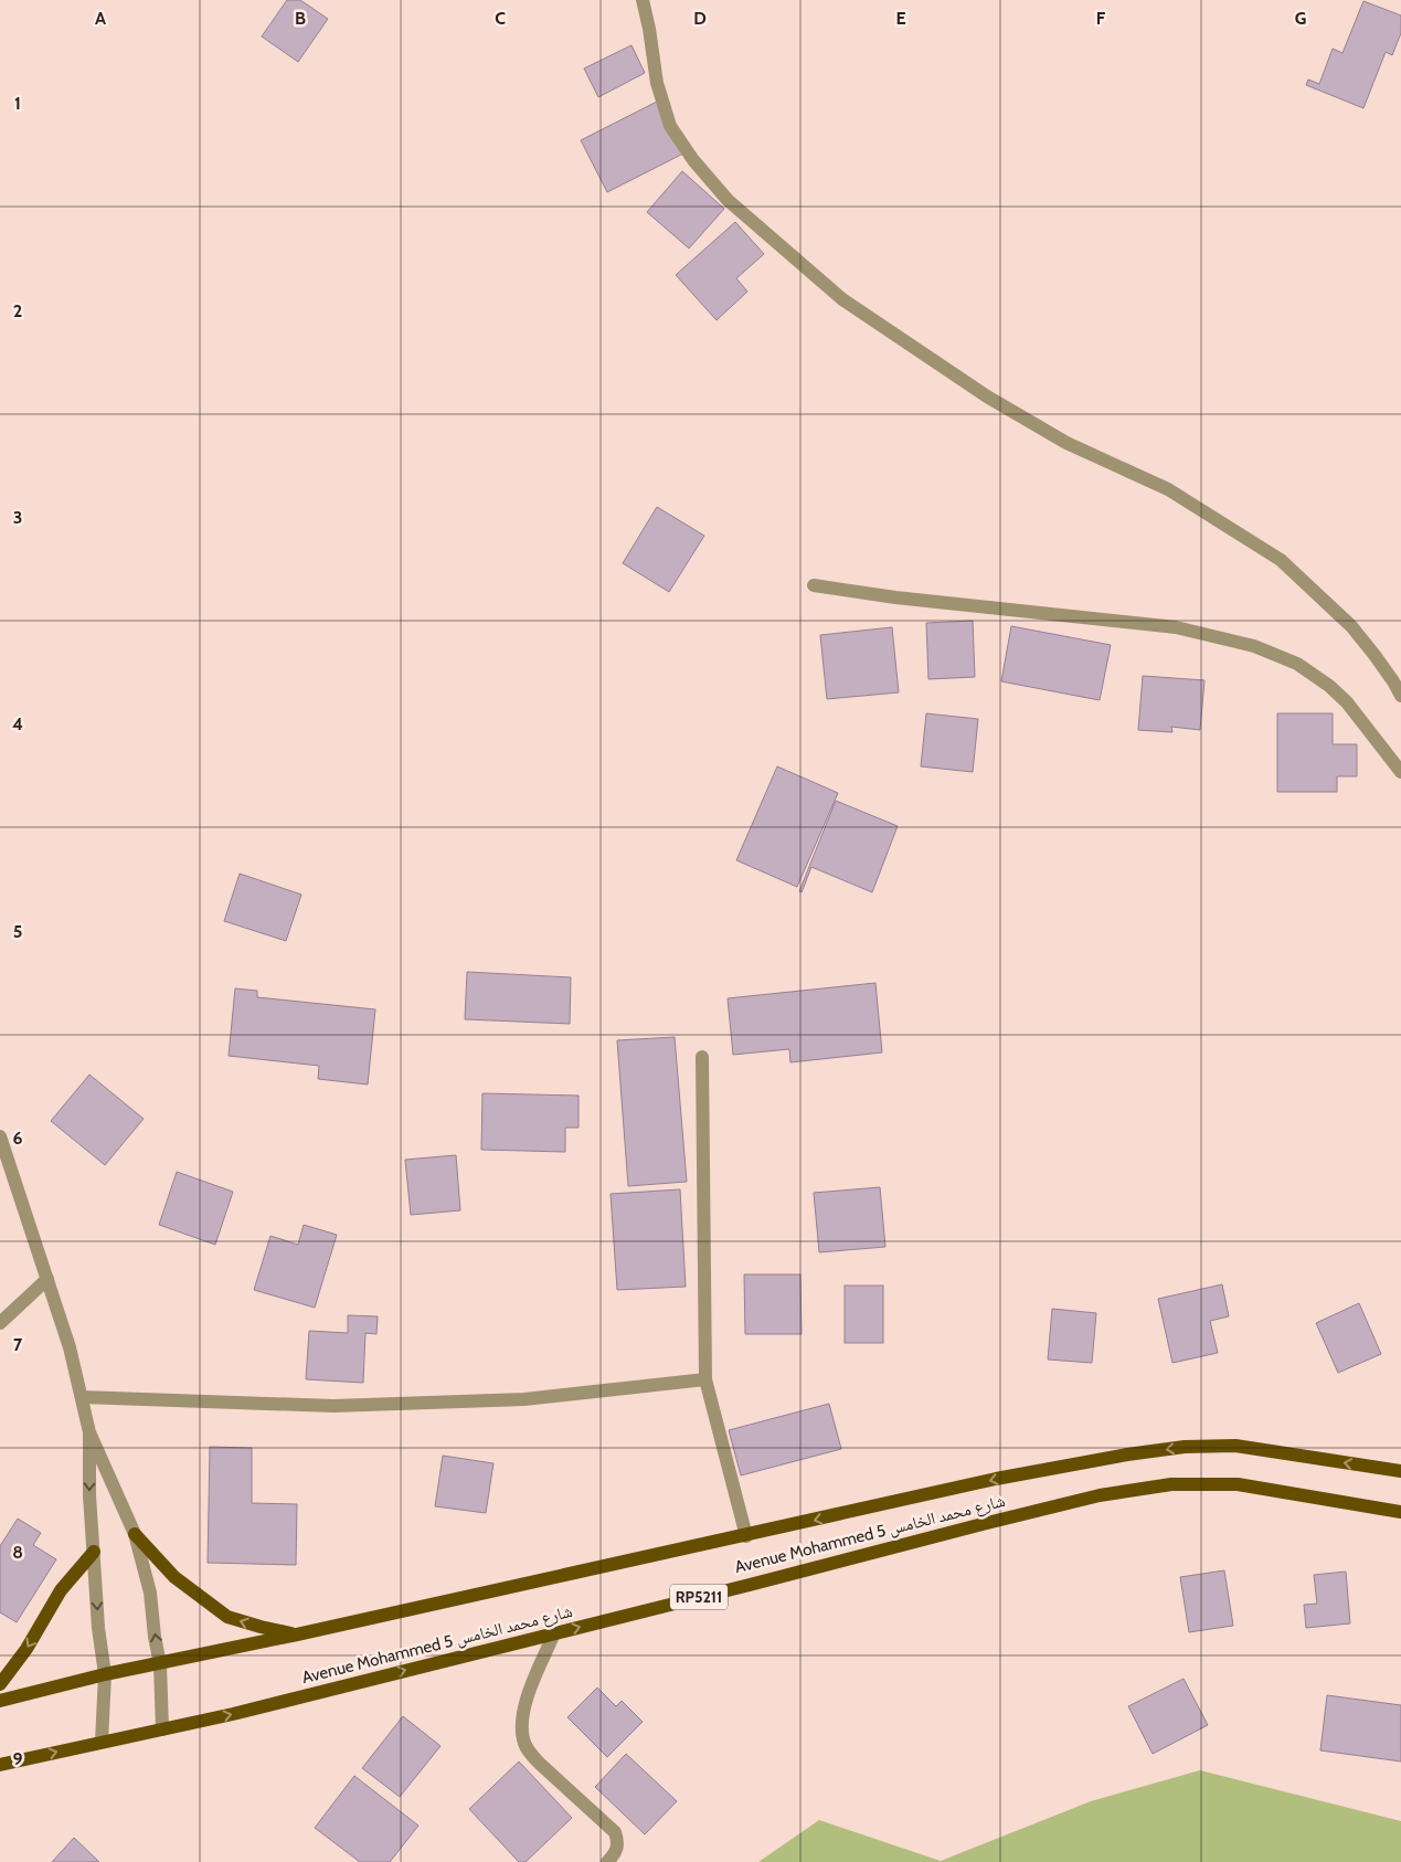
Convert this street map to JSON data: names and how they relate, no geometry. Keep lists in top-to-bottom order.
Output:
{
  "streets": {
    "main road": ["Avenue Mohammed 5 شارع محمد الخامس", "RP5211"]
  },
  "grid": {
    "columns": [
      "A",
      "B",
      "C",
      "D",
      "E",
      "F",
      "G"
    ],
    "rows": [
      "1",
      "2",
      "3",
      "4",
      "5",
      "6",
      "7",
      "8",
      "9"
    ]
  }
}
